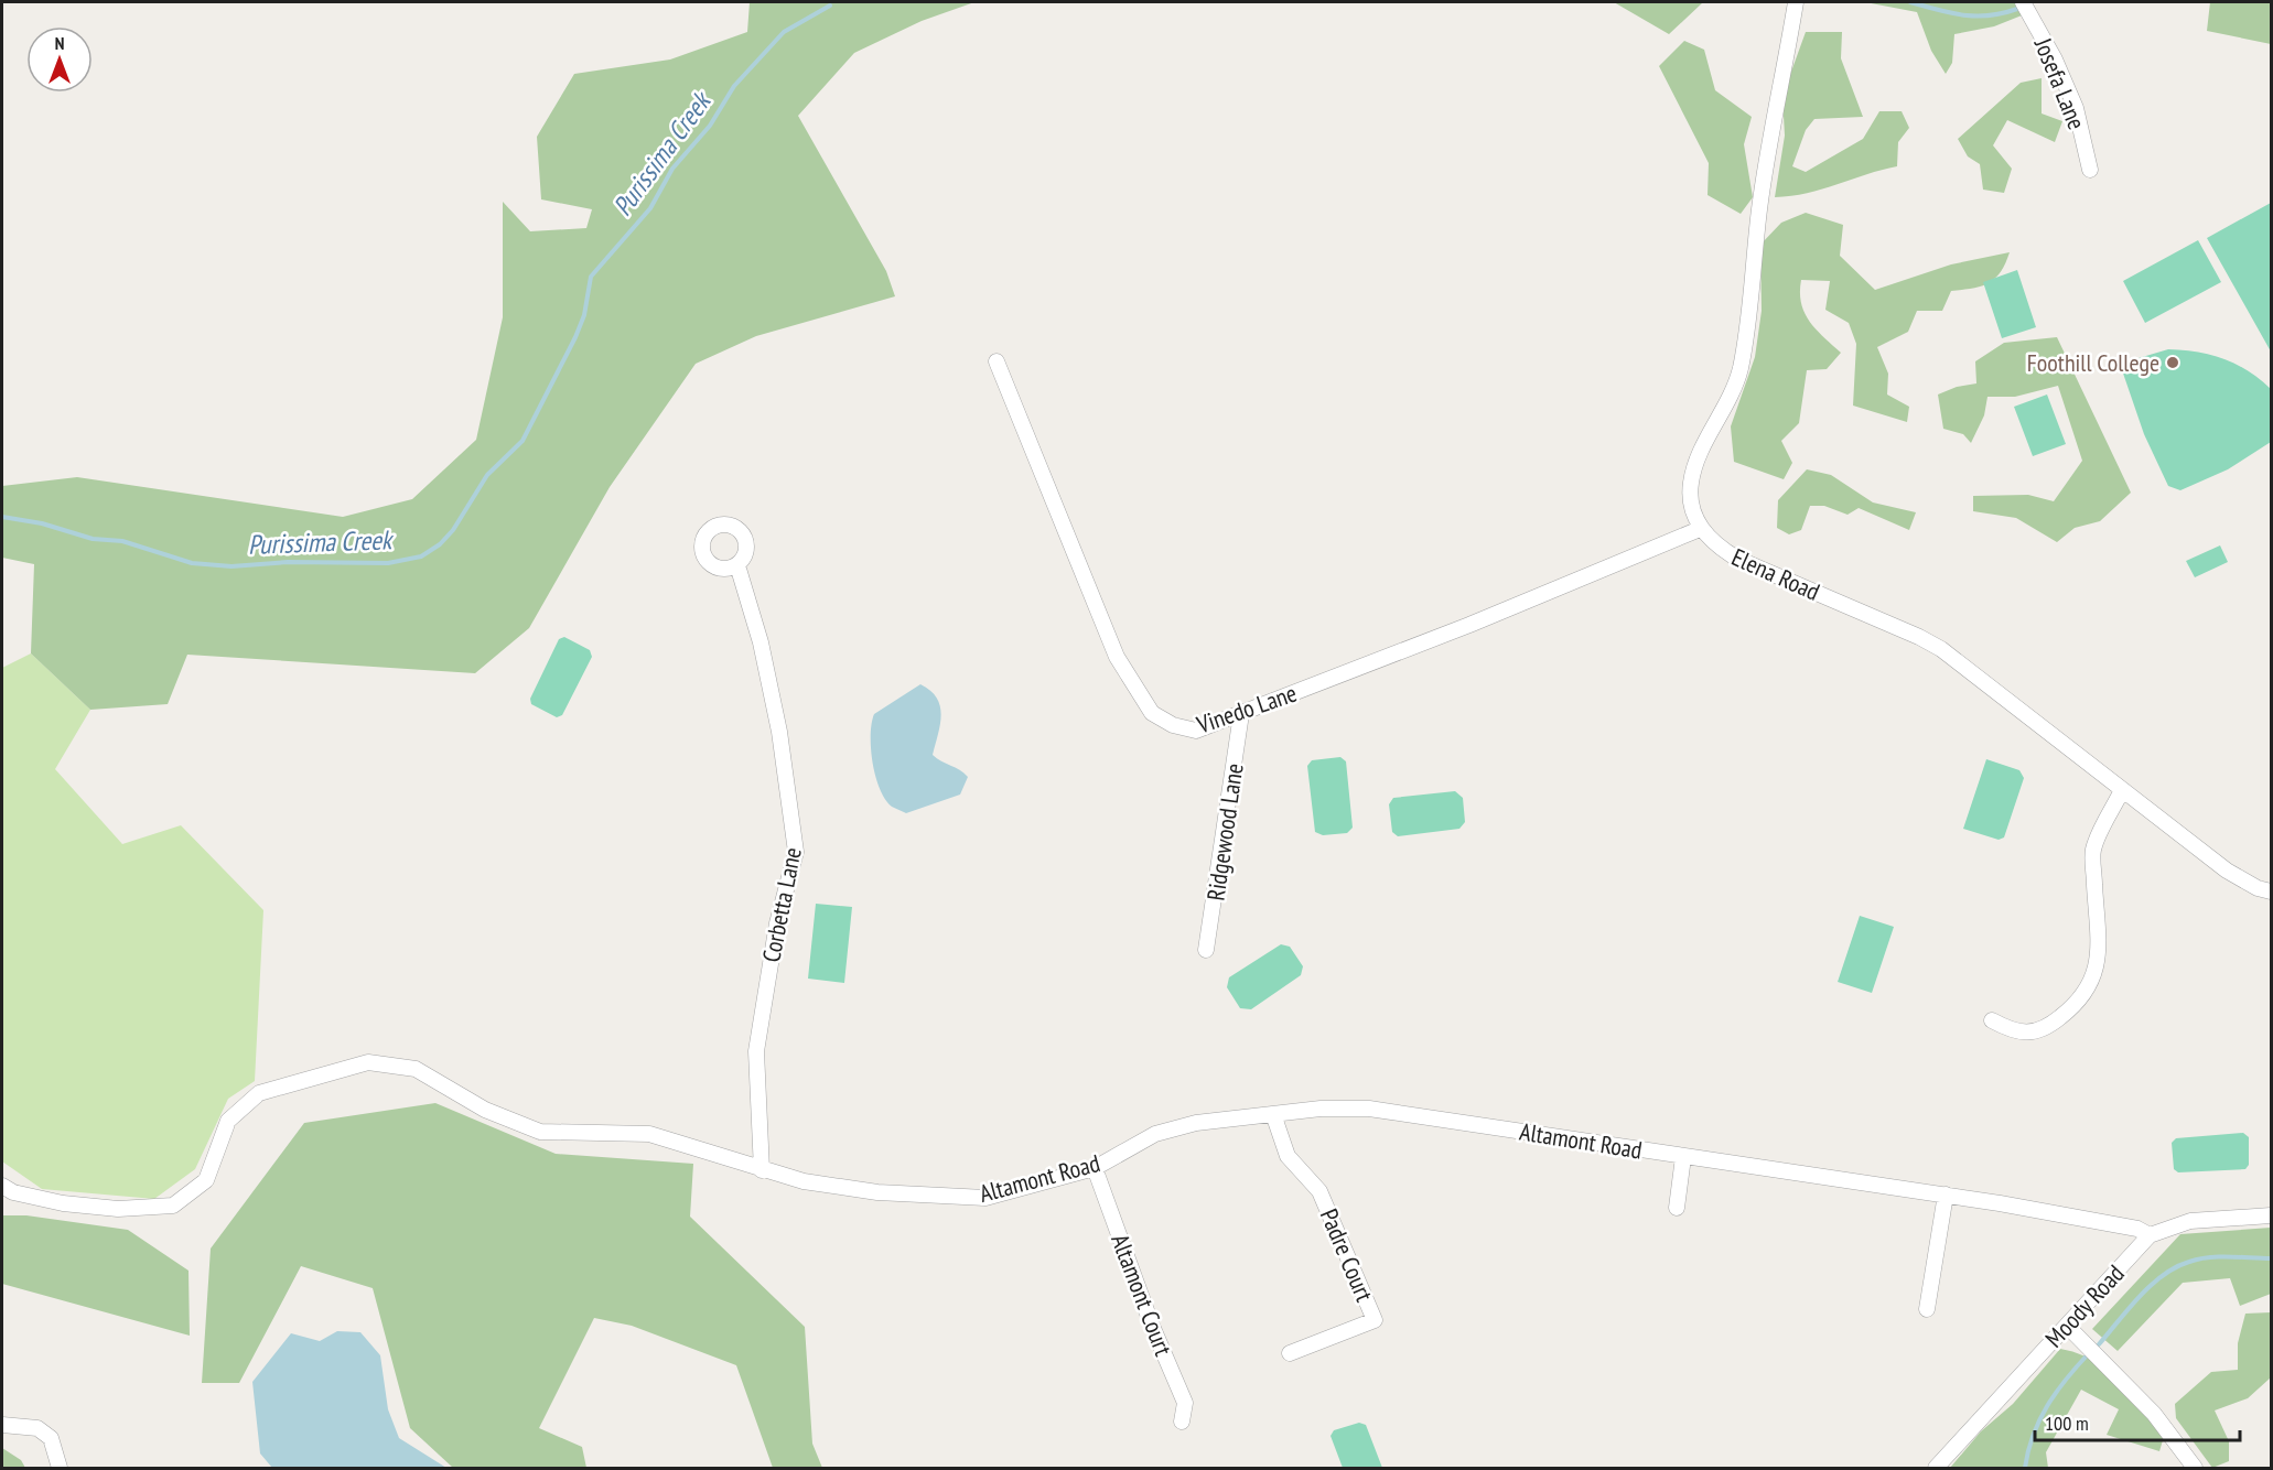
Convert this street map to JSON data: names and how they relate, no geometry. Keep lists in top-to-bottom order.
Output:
{
  "streets": {
    "street": [
      "Josefa Lane",
      "Elena Road",
      "Vinedo Lane",
      "Ridgewood Lane",
      "Corbetta Lane",
      "Altamont Road",
      "Padre Court",
      "Altamont Court",
      "Moody Road"
    ]
  },
  "crossings": [
    ["Elena Road", "Vinedo Lane"],
    ["Vinedo Lane", "Ridgewood Lane"],
    ["Corbetta Lane", "Altamont Road"],
    ["Altamont Road", "Padre Court"],
    ["Altamont Road", "Altamont Court"],
    ["Altamont Road", "Moody Road"]
  ],
  "water": ["Purissima Creek"],
  "places": ["Foothill College"],
  "scale_bar": "100 m",
  "north": "top"
}
